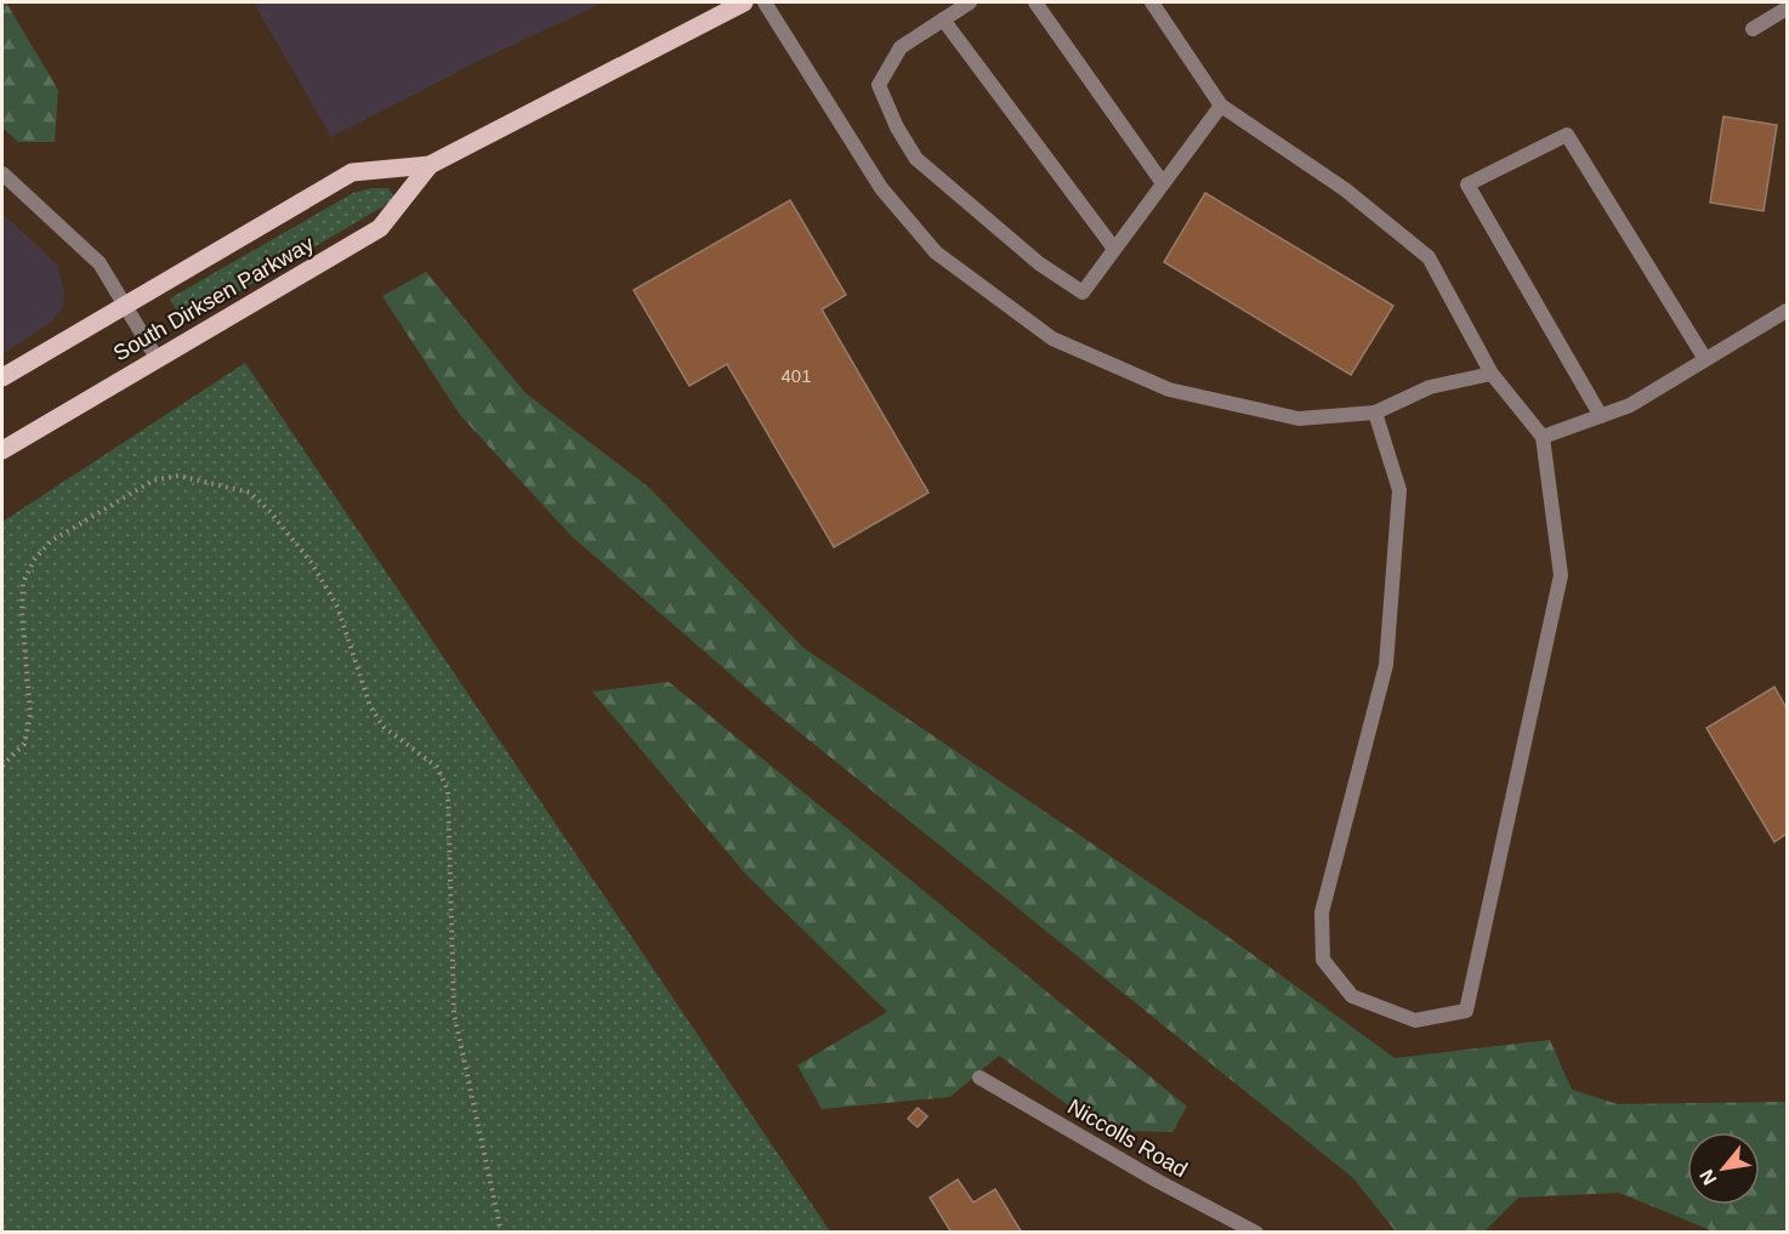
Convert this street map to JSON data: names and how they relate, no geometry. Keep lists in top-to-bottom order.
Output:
{
  "streets": {
    "main road": ["South Dirksen Parkway"],
    "street": ["Niccolls Road"]
  },
  "house_numbers": ["401"],
  "north": "bottom left"
}
